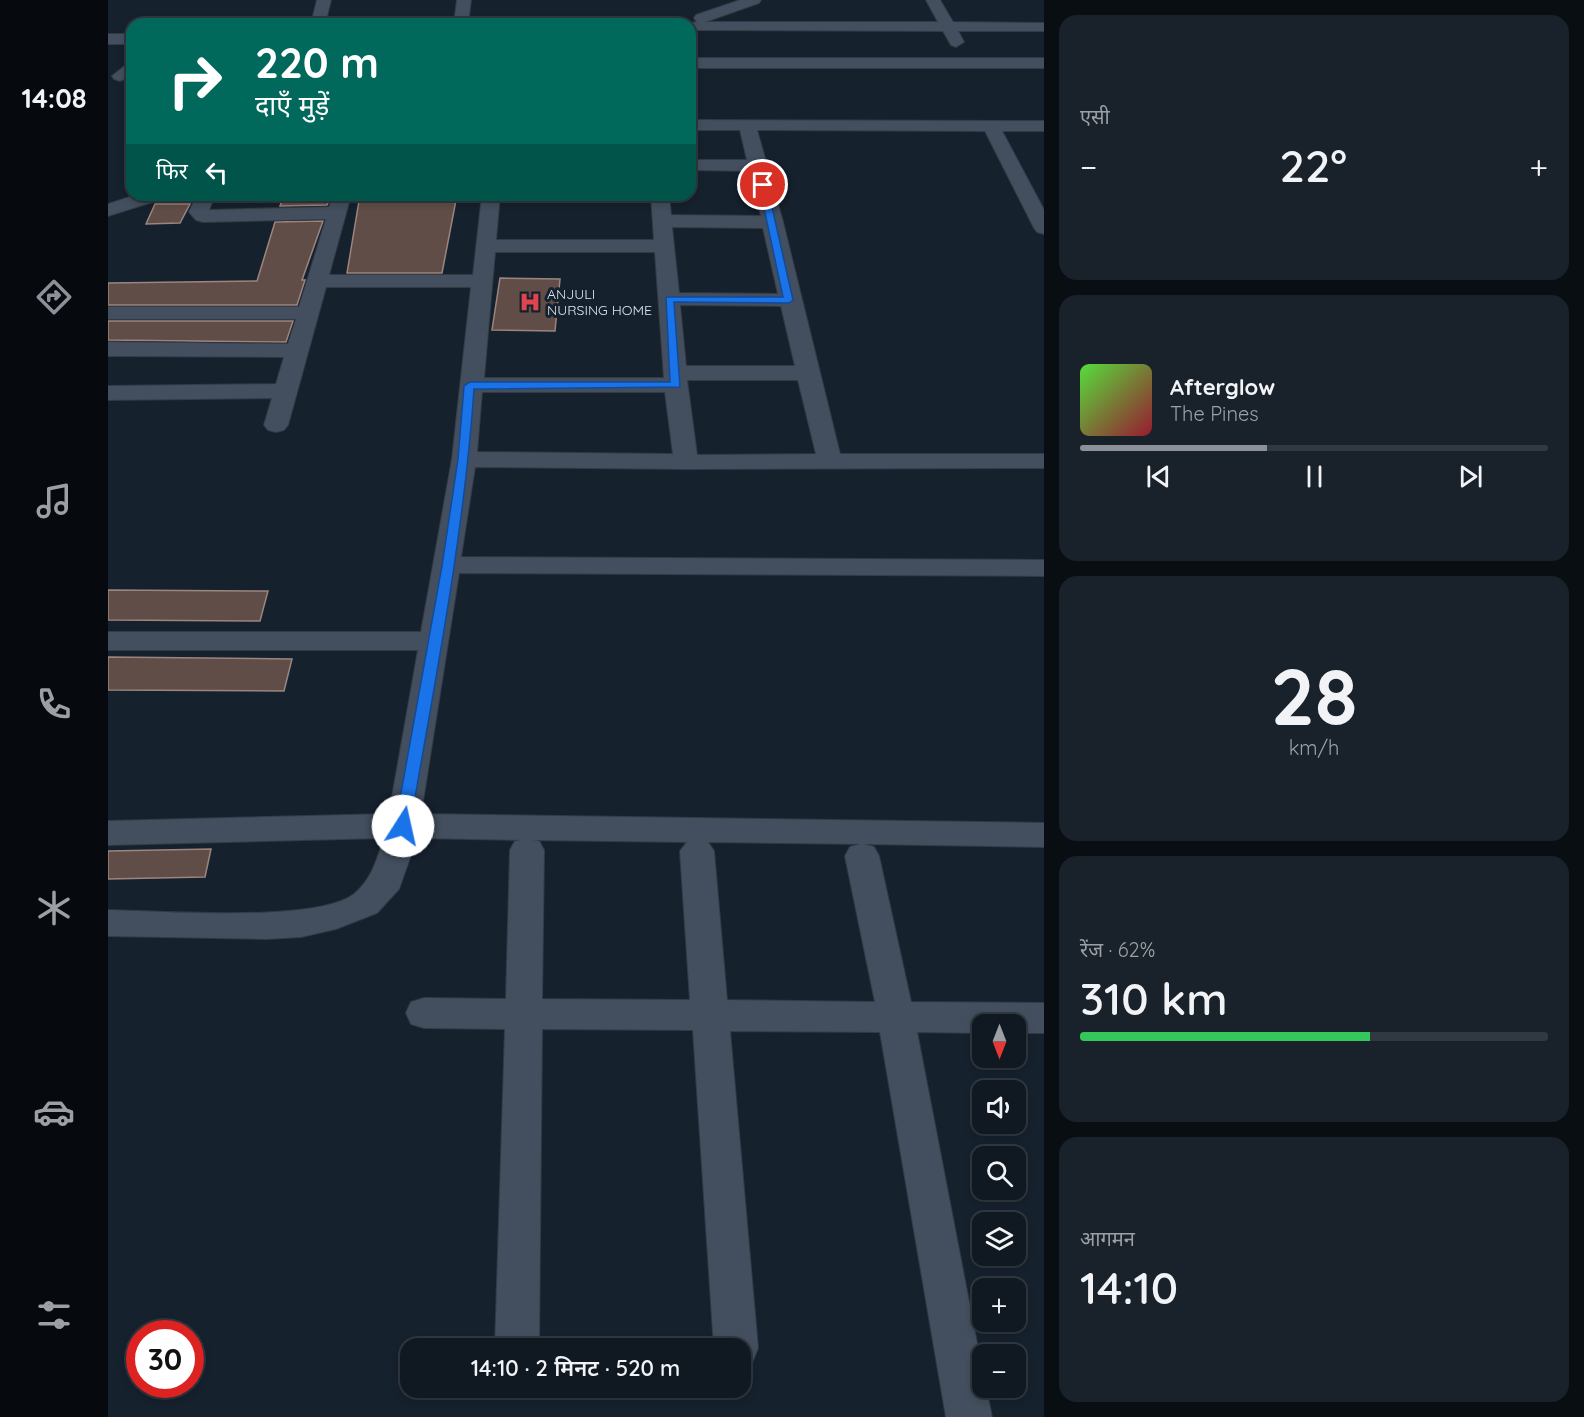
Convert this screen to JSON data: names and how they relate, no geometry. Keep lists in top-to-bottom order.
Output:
{
  "places": {
    "hospital": ["ANJULI NURSING HOME"]
  },
  "north": "bottom",
  "page": {
    "tabs": "14:08",
    "tile": [
      "एसी",
      ["28", "km/h"],
      ["रेंज · 62%", "310 km"],
      ["आगमन", "14:10"]
    ],
    "turn": ["220 m", "दाएँ मुड़ें"],
    "heat": ["−", "22°", "+"],
    "then": "फिर",
    "song": ["Afterglow", "The Pines"],
    "map_buttons": ["+", "−"],
    "limit": "30",
    "trip": "14:10 · 2 मिनट · 520 m"
  }
}
